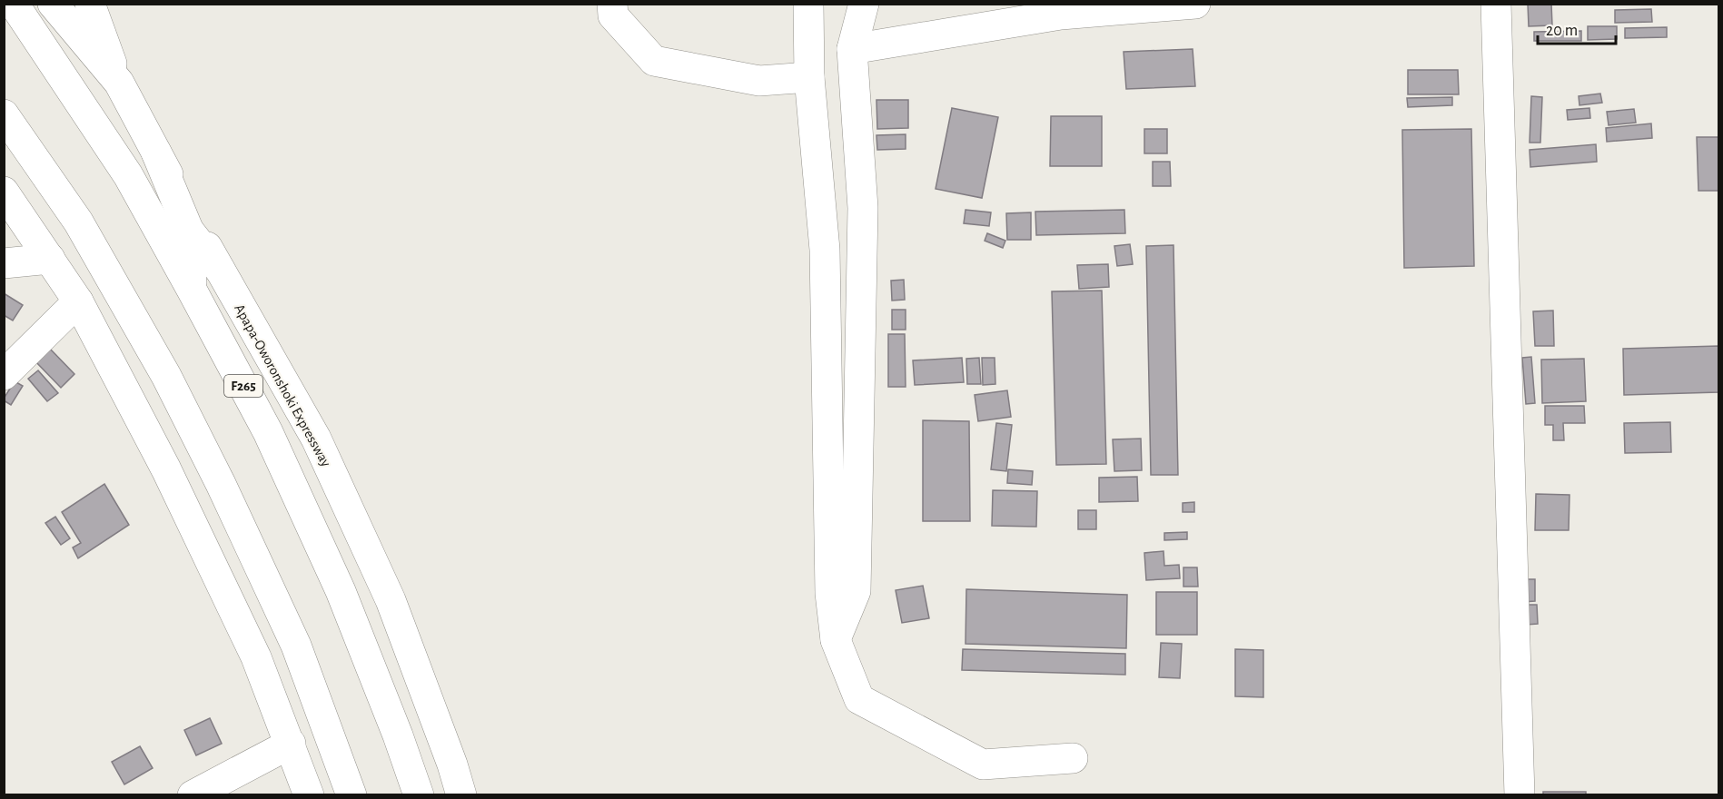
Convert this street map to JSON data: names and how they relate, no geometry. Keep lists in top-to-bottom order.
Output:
{
  "streets": {
    "main road": ["Apapa-Oworonshoki Expressway", "F265"]
  },
  "scale_bar": "20 m"
}
